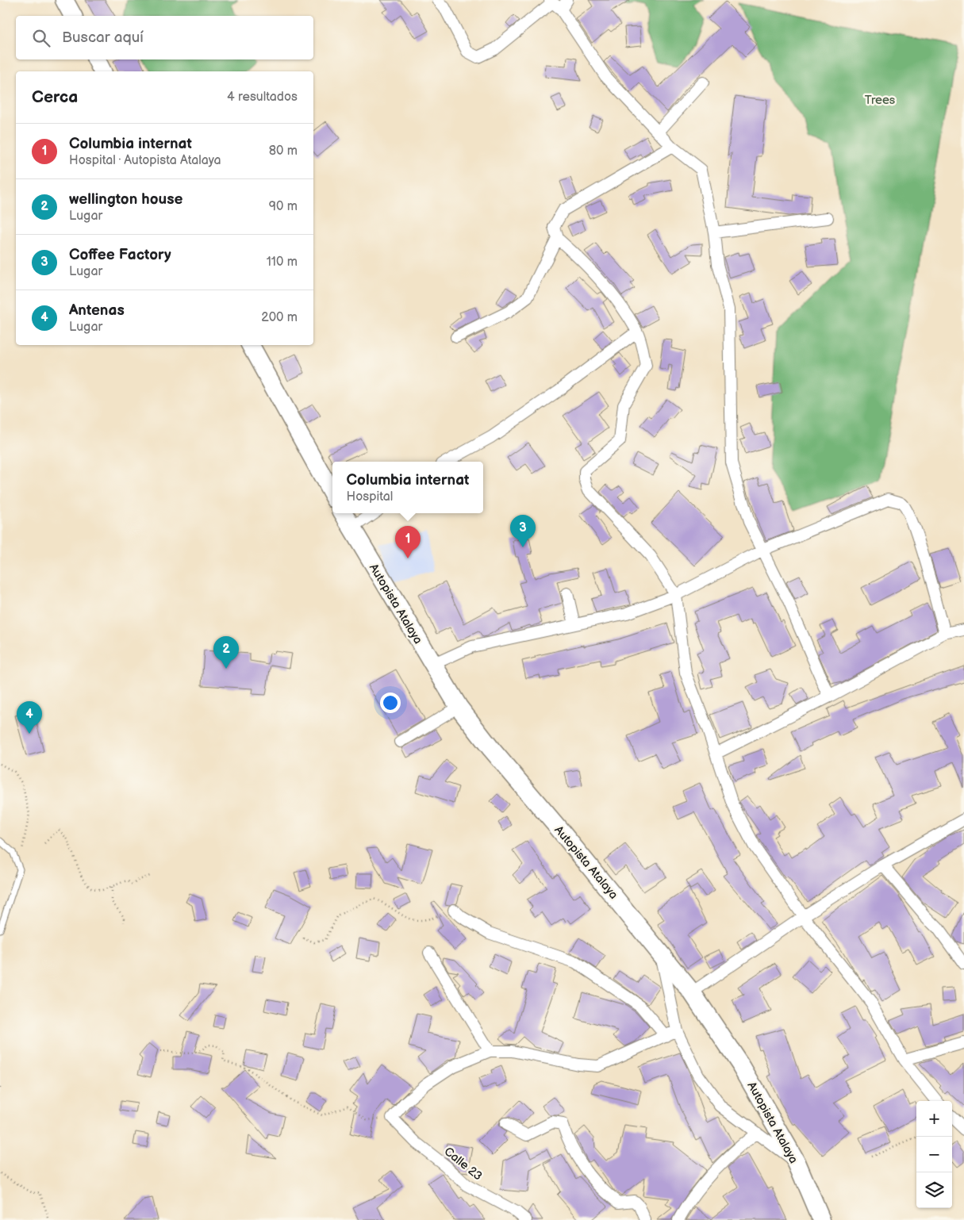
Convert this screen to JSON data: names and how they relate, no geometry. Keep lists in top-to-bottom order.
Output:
{
  "streets": {
    "main road": ["Autopista Atalaya"],
    "street": ["Calle 23"]
  },
  "parks": ["Trees"],
  "page": {
    "search": "Buscar aquí",
    "heading": ["Cerca", "4 resultados"],
    "list": [
      {
        "mark": "1",
        "name": "Columbia internat",
        "note": "Hospital · Autopista Atalaya",
        "value": "80 m"
      },
      {
        "mark": "2",
        "name": "wellington house",
        "note": "Lugar",
        "value": "90 m"
      },
      {
        "mark": "3",
        "name": "Coffee Factory",
        "note": "Lugar",
        "value": "110 m"
      },
      {
        "mark": "4",
        "name": "Antenas",
        "note": "Lugar",
        "value": "200 m"
      }
    ],
    "popup": ["Columbia internat", "Hospital"],
    "pins": [
      "3",
      "1",
      "2",
      "4"
    ],
    "map_buttons": ["+", "−"]
  }
}
